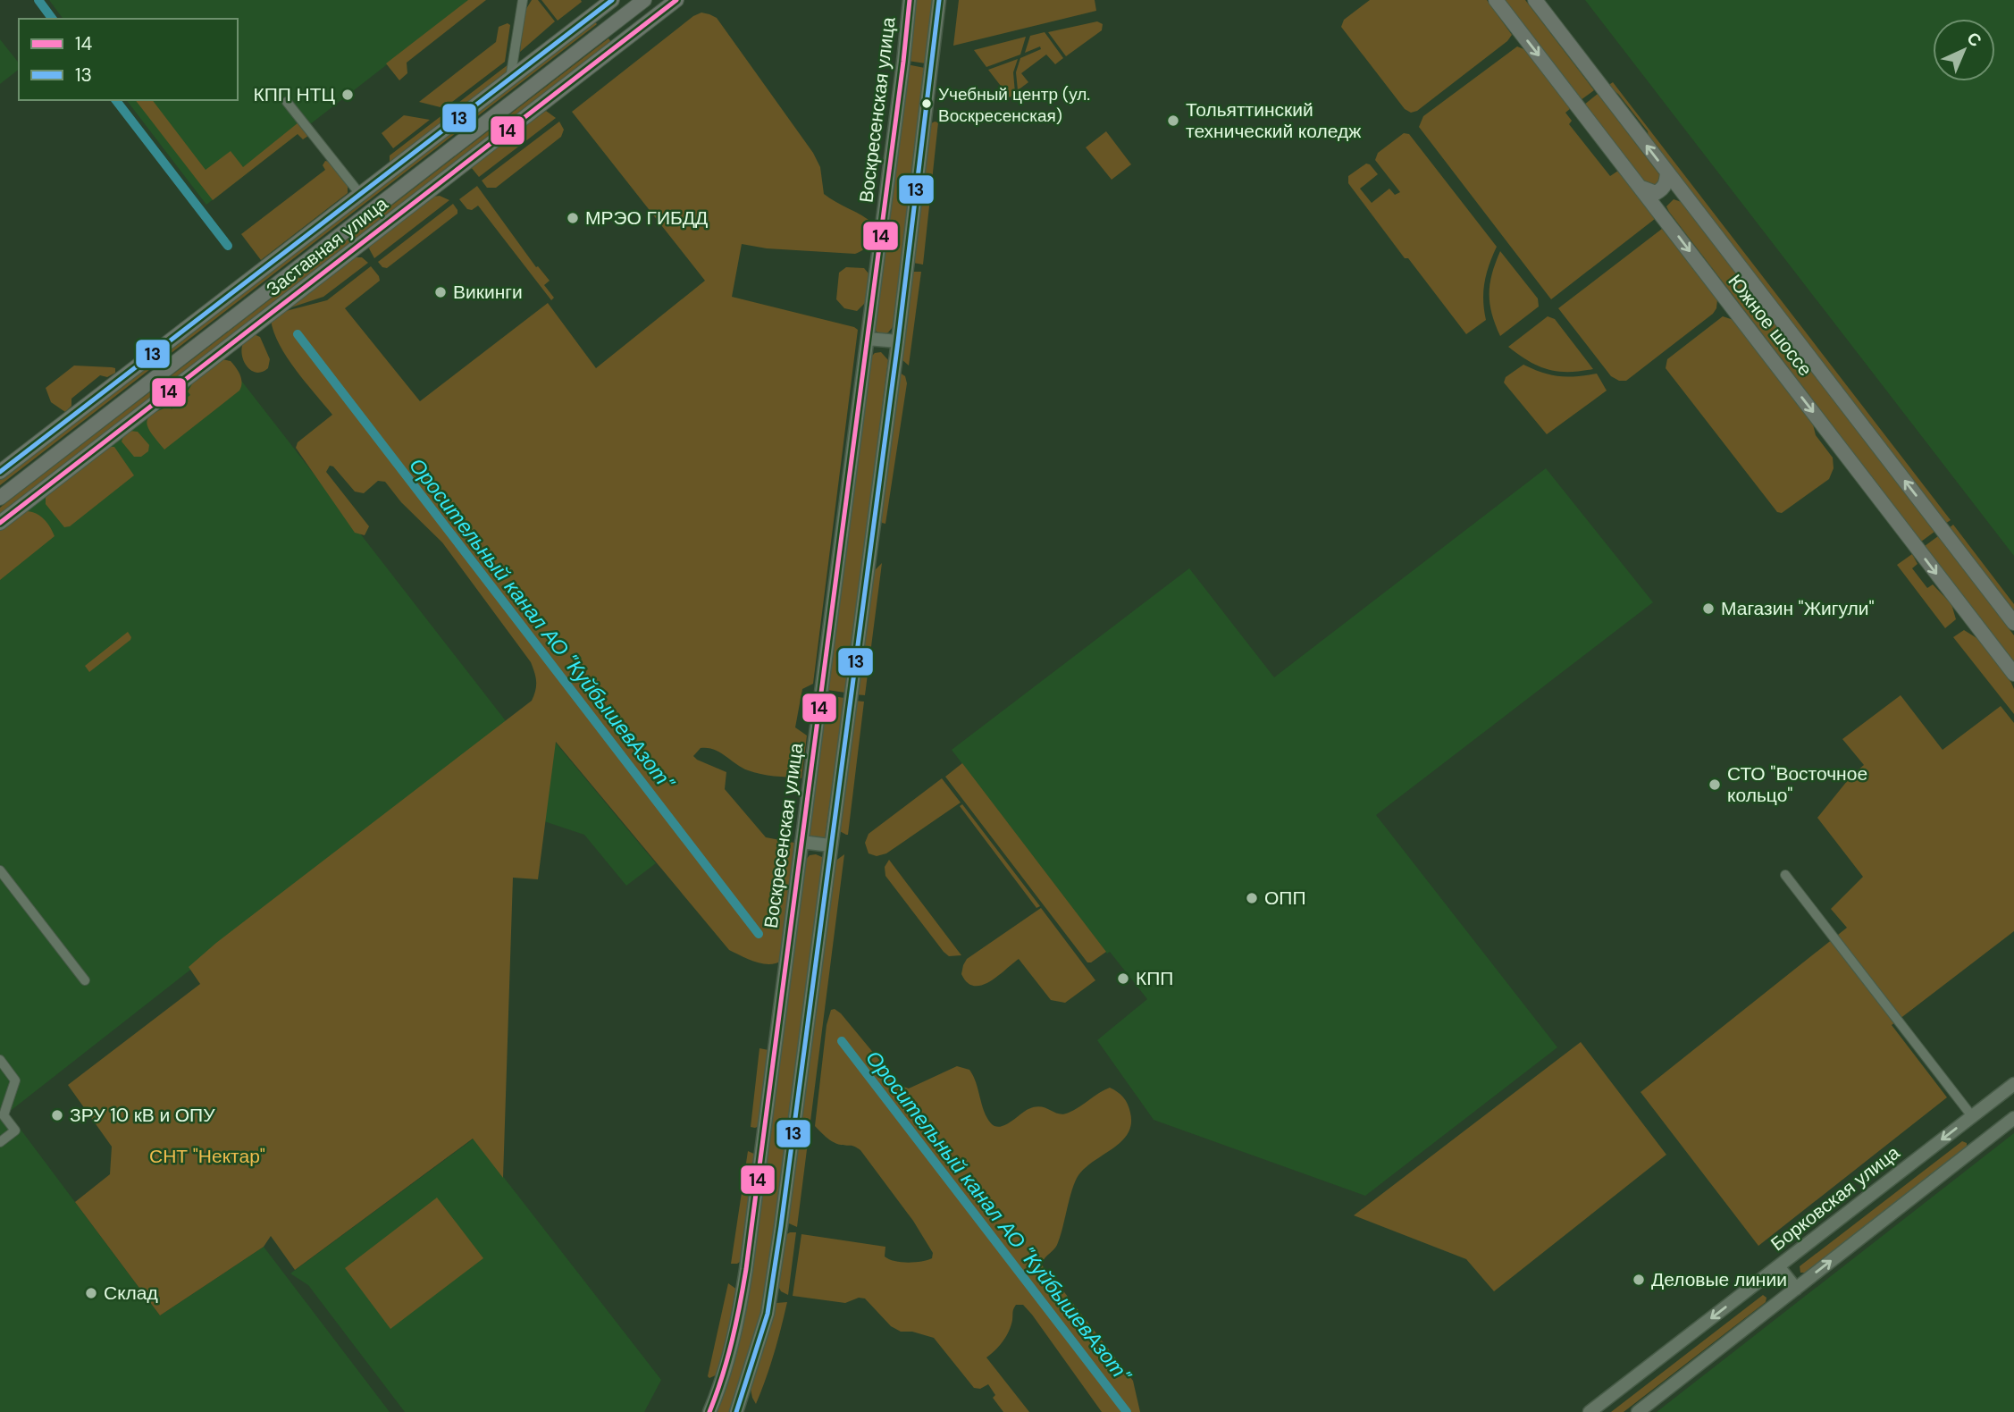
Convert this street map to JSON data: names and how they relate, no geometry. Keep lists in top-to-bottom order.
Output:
{
  "streets": {
    "main road": [
      "Воскресенская улица",
      "Заставная улица",
      "Южное шоссе",
      "Борковская улица"
    ]
  },
  "water": ["Оросительный канал АО \"КуйбышевАзот\""],
  "parks": ["СНТ \"Нектар\""],
  "places": [
    "КПП НТЦ",
    "Учебный центр (ул. Воскресенская)",
    "Тольяттинский технический коледж",
    "МРЭО ГИБДД",
    "Викинги",
    "Магазин \"Жигули\"",
    "СТО \"Восточное кольцо\"",
    "ОПП",
    "КПП",
    "ЗРУ 10 кВ и ОПУ",
    "Деловые линии",
    "Склад"
  ],
  "lines": ["transit line 14", "transit line 13"],
  "legend": ["14", "13"],
  "north": "top right"
}
